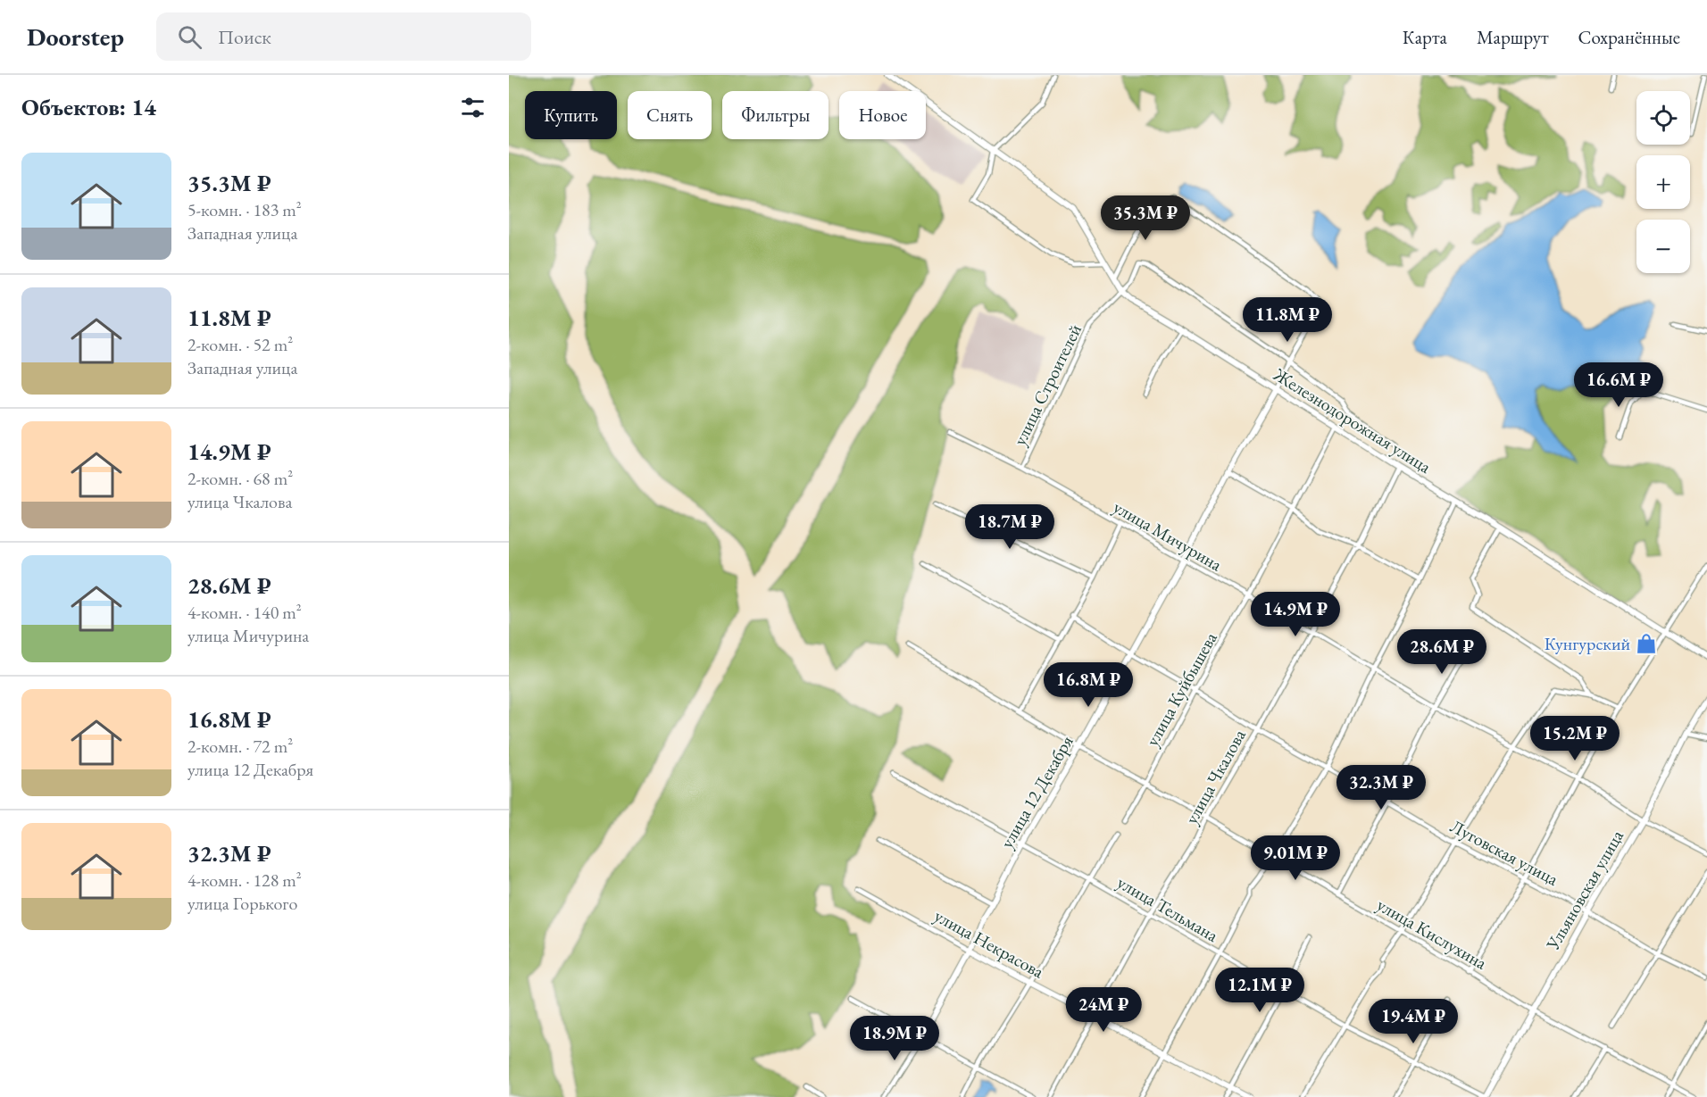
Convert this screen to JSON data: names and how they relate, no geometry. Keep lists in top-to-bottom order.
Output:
{
  "streets": {
    "street": [
      "улица Строителей",
      "Железнодорожная улица",
      "улица Мичурина",
      "улица Куйбышева",
      "улица Чкалова",
      "улица 12 Декабря",
      "Луговская улица",
      "Ульяновская улица",
      "улица Тельмана",
      "улица Кислухина",
      "улица Некрасова"
    ]
  },
  "crossings": [
    ["улица Строителей", "Железнодорожная улица"],
    ["улица Строителей", "улица Мичурина"],
    ["Железнодорожная улица", "улица Куйбышева"],
    ["Железнодорожная улица", "улица Чкалова"],
    ["Железнодорожная улица", "улица 12 Декабря"],
    ["улица Мичурина", "улица Куйбышева"],
    ["улица Мичурина", "улица Чкалова"],
    ["улица Мичурина", "улица 12 Декабря"],
    ["улица Мичурина", "Ульяновская улица"],
    ["улица Куйбышева", "Луговская улица"],
    ["улица Куйбышева", "улица Кислухина"],
    ["улица Чкалова", "Луговская улица"],
    ["улица Чкалова", "улица Тельмана"],
    ["улица Чкалова", "улица Кислухина"],
    ["улица Чкалова", "улица Некрасова"],
    ["улица 12 Декабря", "Луговская улица"],
    ["улица 12 Декабря", "улица Тельмана"],
    ["улица 12 Декабря", "улица Кислухина"],
    ["улица 12 Декабря", "улица Некрасова"],
    ["Луговская улица", "Ульяновская улица"],
    ["Ульяновская улица", "улица Тельмана"],
    ["Ульяновская улица", "улица Кислухина"]
  ],
  "places": {
    "shop": ["Кунгурский"]
  },
  "page": {
    "header": "Doorstep",
    "search": "Поиск",
    "nav": ["Карта", "Маршрут", "Сохранённые"],
    "heading": "Объектов: 14",
    "map_buttons": ["+", "−"],
    "chip": [
      "Купить",
      "Снять",
      "Фильтры",
      "Новое"
    ],
    "list": [
      {
        "name": "35.3M ₽",
        "note": "5-комн. · 183 m² · Западная улица"
      },
      {
        "name": "11.8M ₽",
        "note": "2-комн. · 52 m² · Западная улица"
      },
      {
        "name": "14.9M ₽",
        "note": "2-комн. · 68 m² · улица Чкалова"
      },
      {
        "name": "28.6M ₽",
        "note": "4-комн. · 140 m² · улица Мичурина"
      },
      {
        "name": "16.8M ₽",
        "note": "2-комн. · 72 m² · улица 12 Декабря"
      },
      {
        "name": "32.3M ₽",
        "note": "4-комн. · 128 m² · улица Горького"
      }
    ],
    "price": [
      "35.3M ₽",
      "11.8M ₽",
      "16.6M ₽",
      "18.7M ₽",
      "14.9M ₽",
      "28.6M ₽",
      "16.8M ₽",
      "15.2M ₽",
      "32.3M ₽",
      "9.01M ₽",
      "12.1M ₽",
      "24M ₽",
      "19.4M ₽",
      "18.9M ₽"
    ]
  }
}
